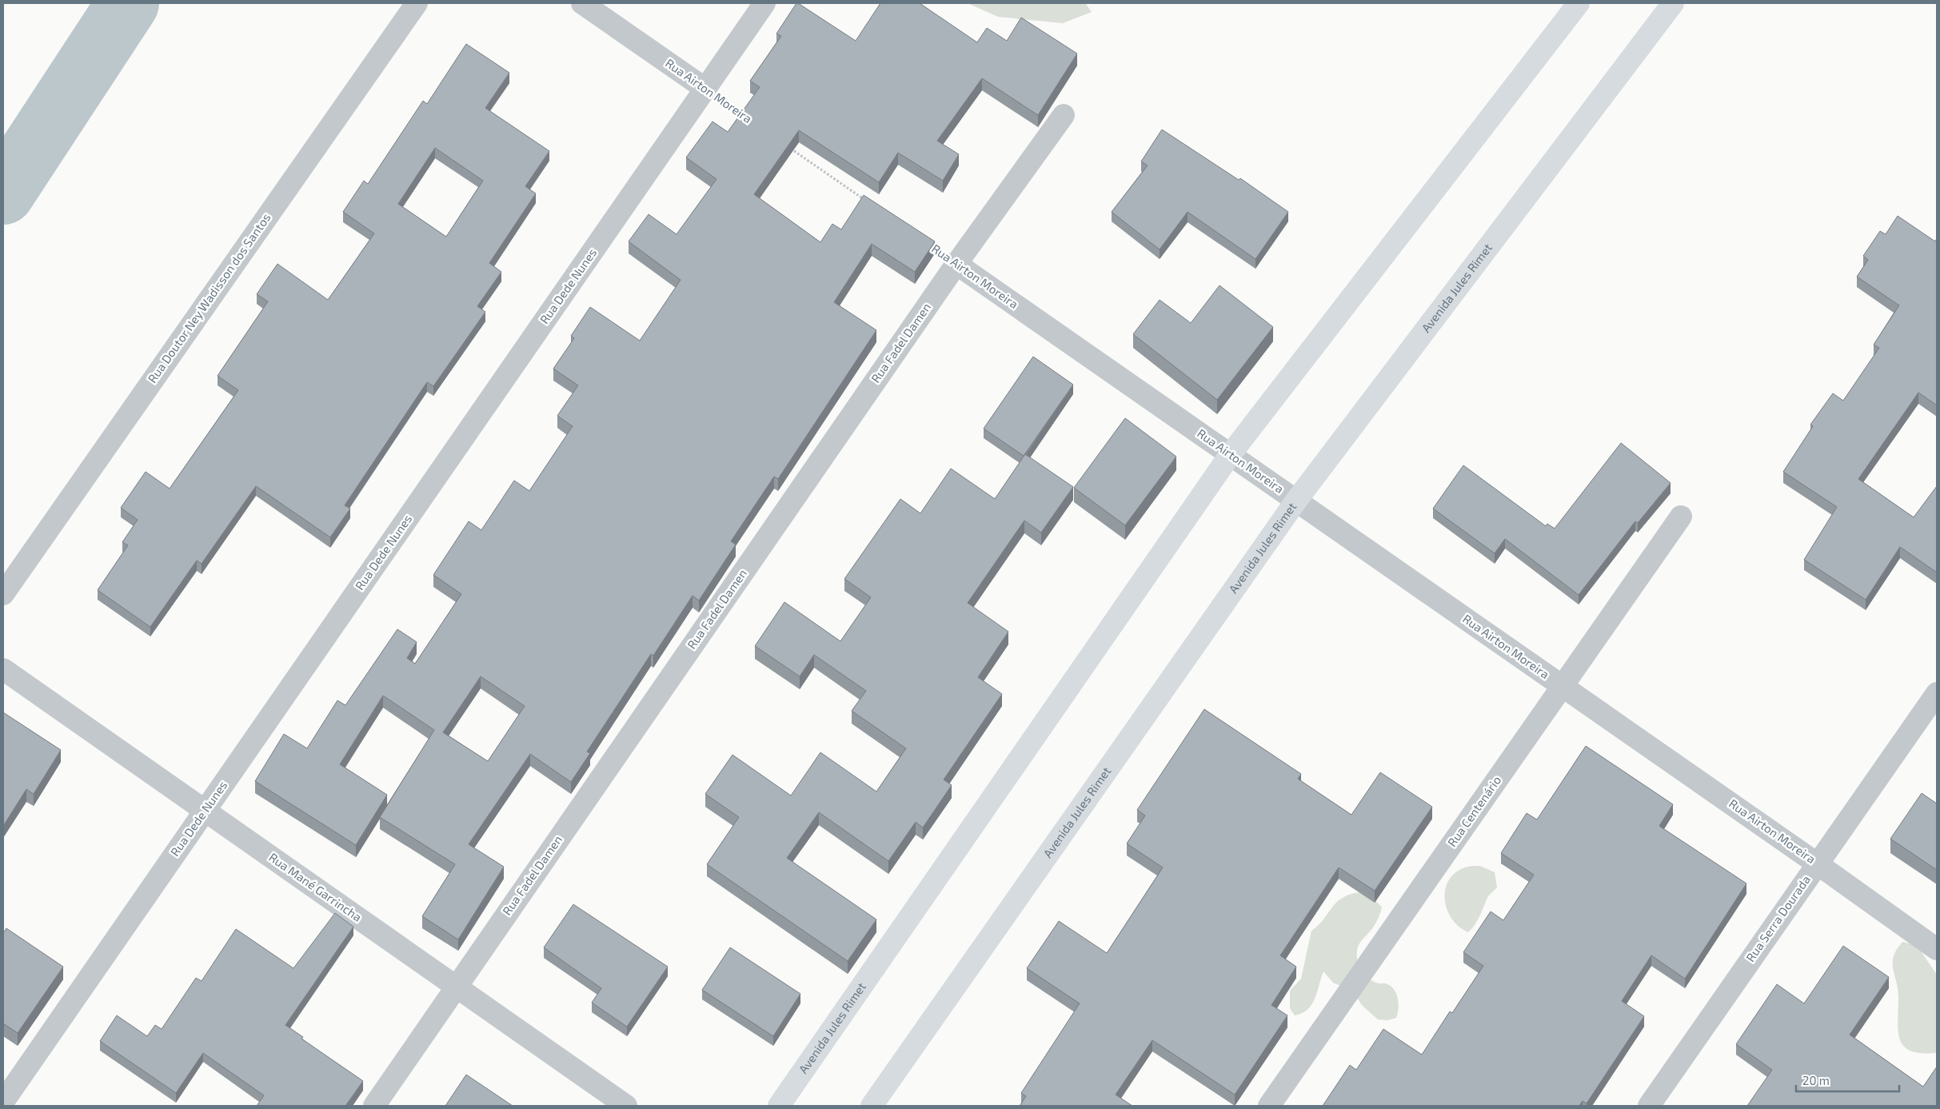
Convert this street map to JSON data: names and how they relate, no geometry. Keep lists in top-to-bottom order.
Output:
{
  "streets": {
    "main road": ["Avenida Jules Rimet"],
    "street": [
      "Rua Airton Moreira",
      "Rua Dede Nunes",
      "Rua Doutor Ney Wadisson dos Santos",
      "Rua Fadel Damen",
      "Rua Centenário",
      "Rua Mané Garrincha",
      "Rua Serra Dourada"
    ]
  },
  "crossings": [
    ["Rua Airton Moreira", "Rua Dede Nunes"],
    ["Rua Airton Moreira", "Avenida Jules Rimet"],
    ["Rua Airton Moreira", "Rua Fadel Damen"],
    ["Rua Airton Moreira", "Rua Centenário"],
    ["Rua Airton Moreira", "Rua Serra Dourada"],
    ["Rua Dede Nunes", "Rua Mané Garrincha"],
    ["Rua Fadel Damen", "Rua Mané Garrincha"]
  ],
  "scale_bar": "20 m"
}
